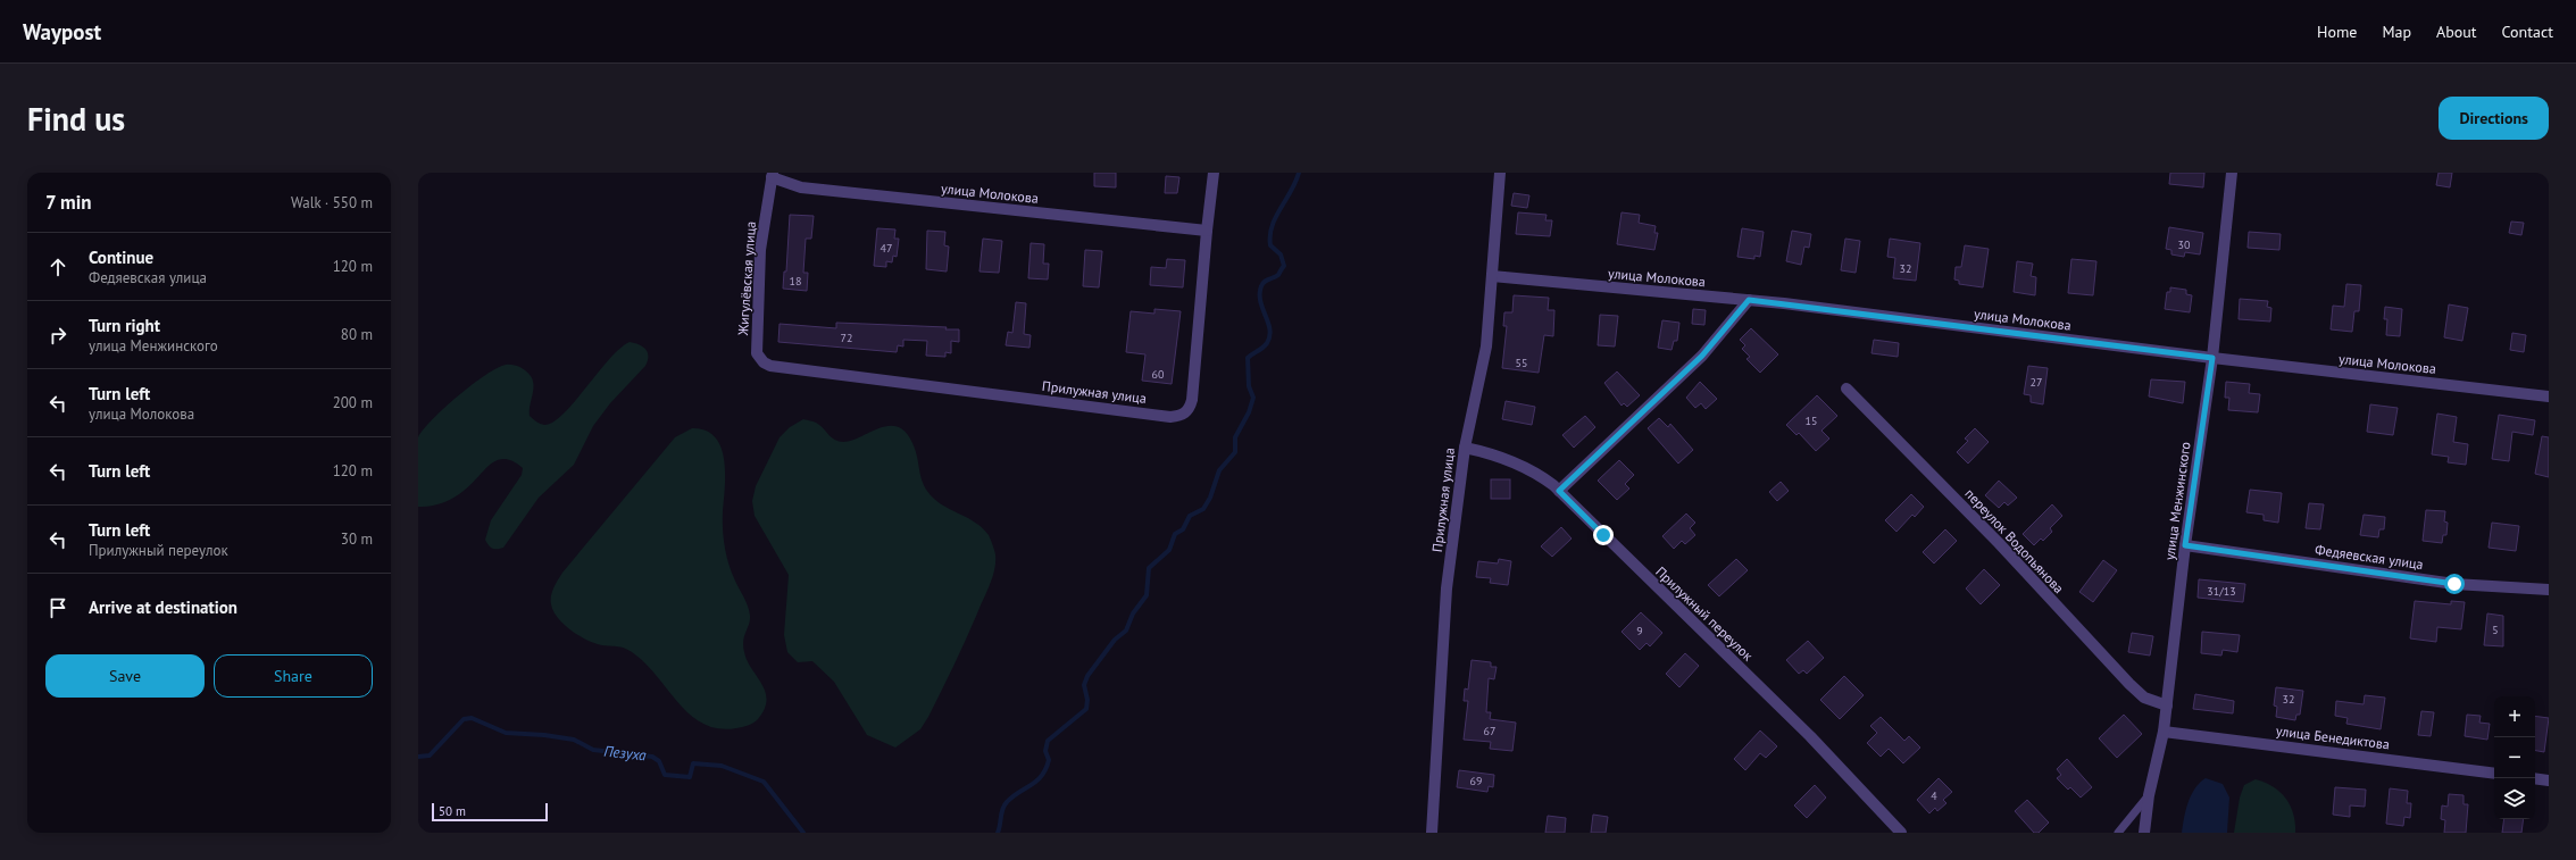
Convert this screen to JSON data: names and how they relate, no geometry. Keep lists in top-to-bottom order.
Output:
{
  "streets": {
    "street": [
      "улица Молокова",
      "Жигулёвская улица",
      "Прилужная улица",
      "улица Менжинского",
      "переулок Водопьянова",
      "Федяевская улица",
      "Прилужный переулок",
      "улица Бенедиктова"
    ]
  },
  "crossings": [
    ["улица Молокова", "Жигулёвская улица"],
    ["улица Молокова", "Прилужная улица"],
    ["улица Молокова", "улица Менжинского"],
    ["Жигулёвская улица", "Прилужная улица"],
    ["Прилужная улица", "Прилужный переулок"],
    ["улица Менжинского", "переулок Водопьянова"],
    ["улица Менжинского", "Федяевская улица"],
    ["улица Менжинского", "улица Бенедиктова"]
  ],
  "water": ["Пезуха"],
  "house_numbers": [
    "30",
    "47",
    "32",
    "18",
    "72",
    "55",
    "60",
    "27",
    "15",
    "31/13",
    "5",
    "9",
    "32",
    "67",
    "69",
    "4"
  ],
  "scale_bar": "50 m",
  "page": {
    "header": "Waypost",
    "nav": [
      "Home",
      "Map",
      "About",
      "Contact"
    ],
    "buttons": [
      "Directions",
      ["Save", "Share"]
    ],
    "title": "Find us",
    "heading": ["7 min", "Walk · 550 m"],
    "list": [
      ["Continue", "Федяевская улица", "120 m"],
      ["Turn right", "улица Менжинского", "80 m"],
      ["Turn left", "улица Молокова", "200 m"],
      ["Turn left", "120 m"],
      ["Turn left", "Прилужный переулок", "30 m"],
      "Arrive at destination"
    ],
    "map_buttons": ["+", "−"],
    "scale": "50 m"
  }
}
